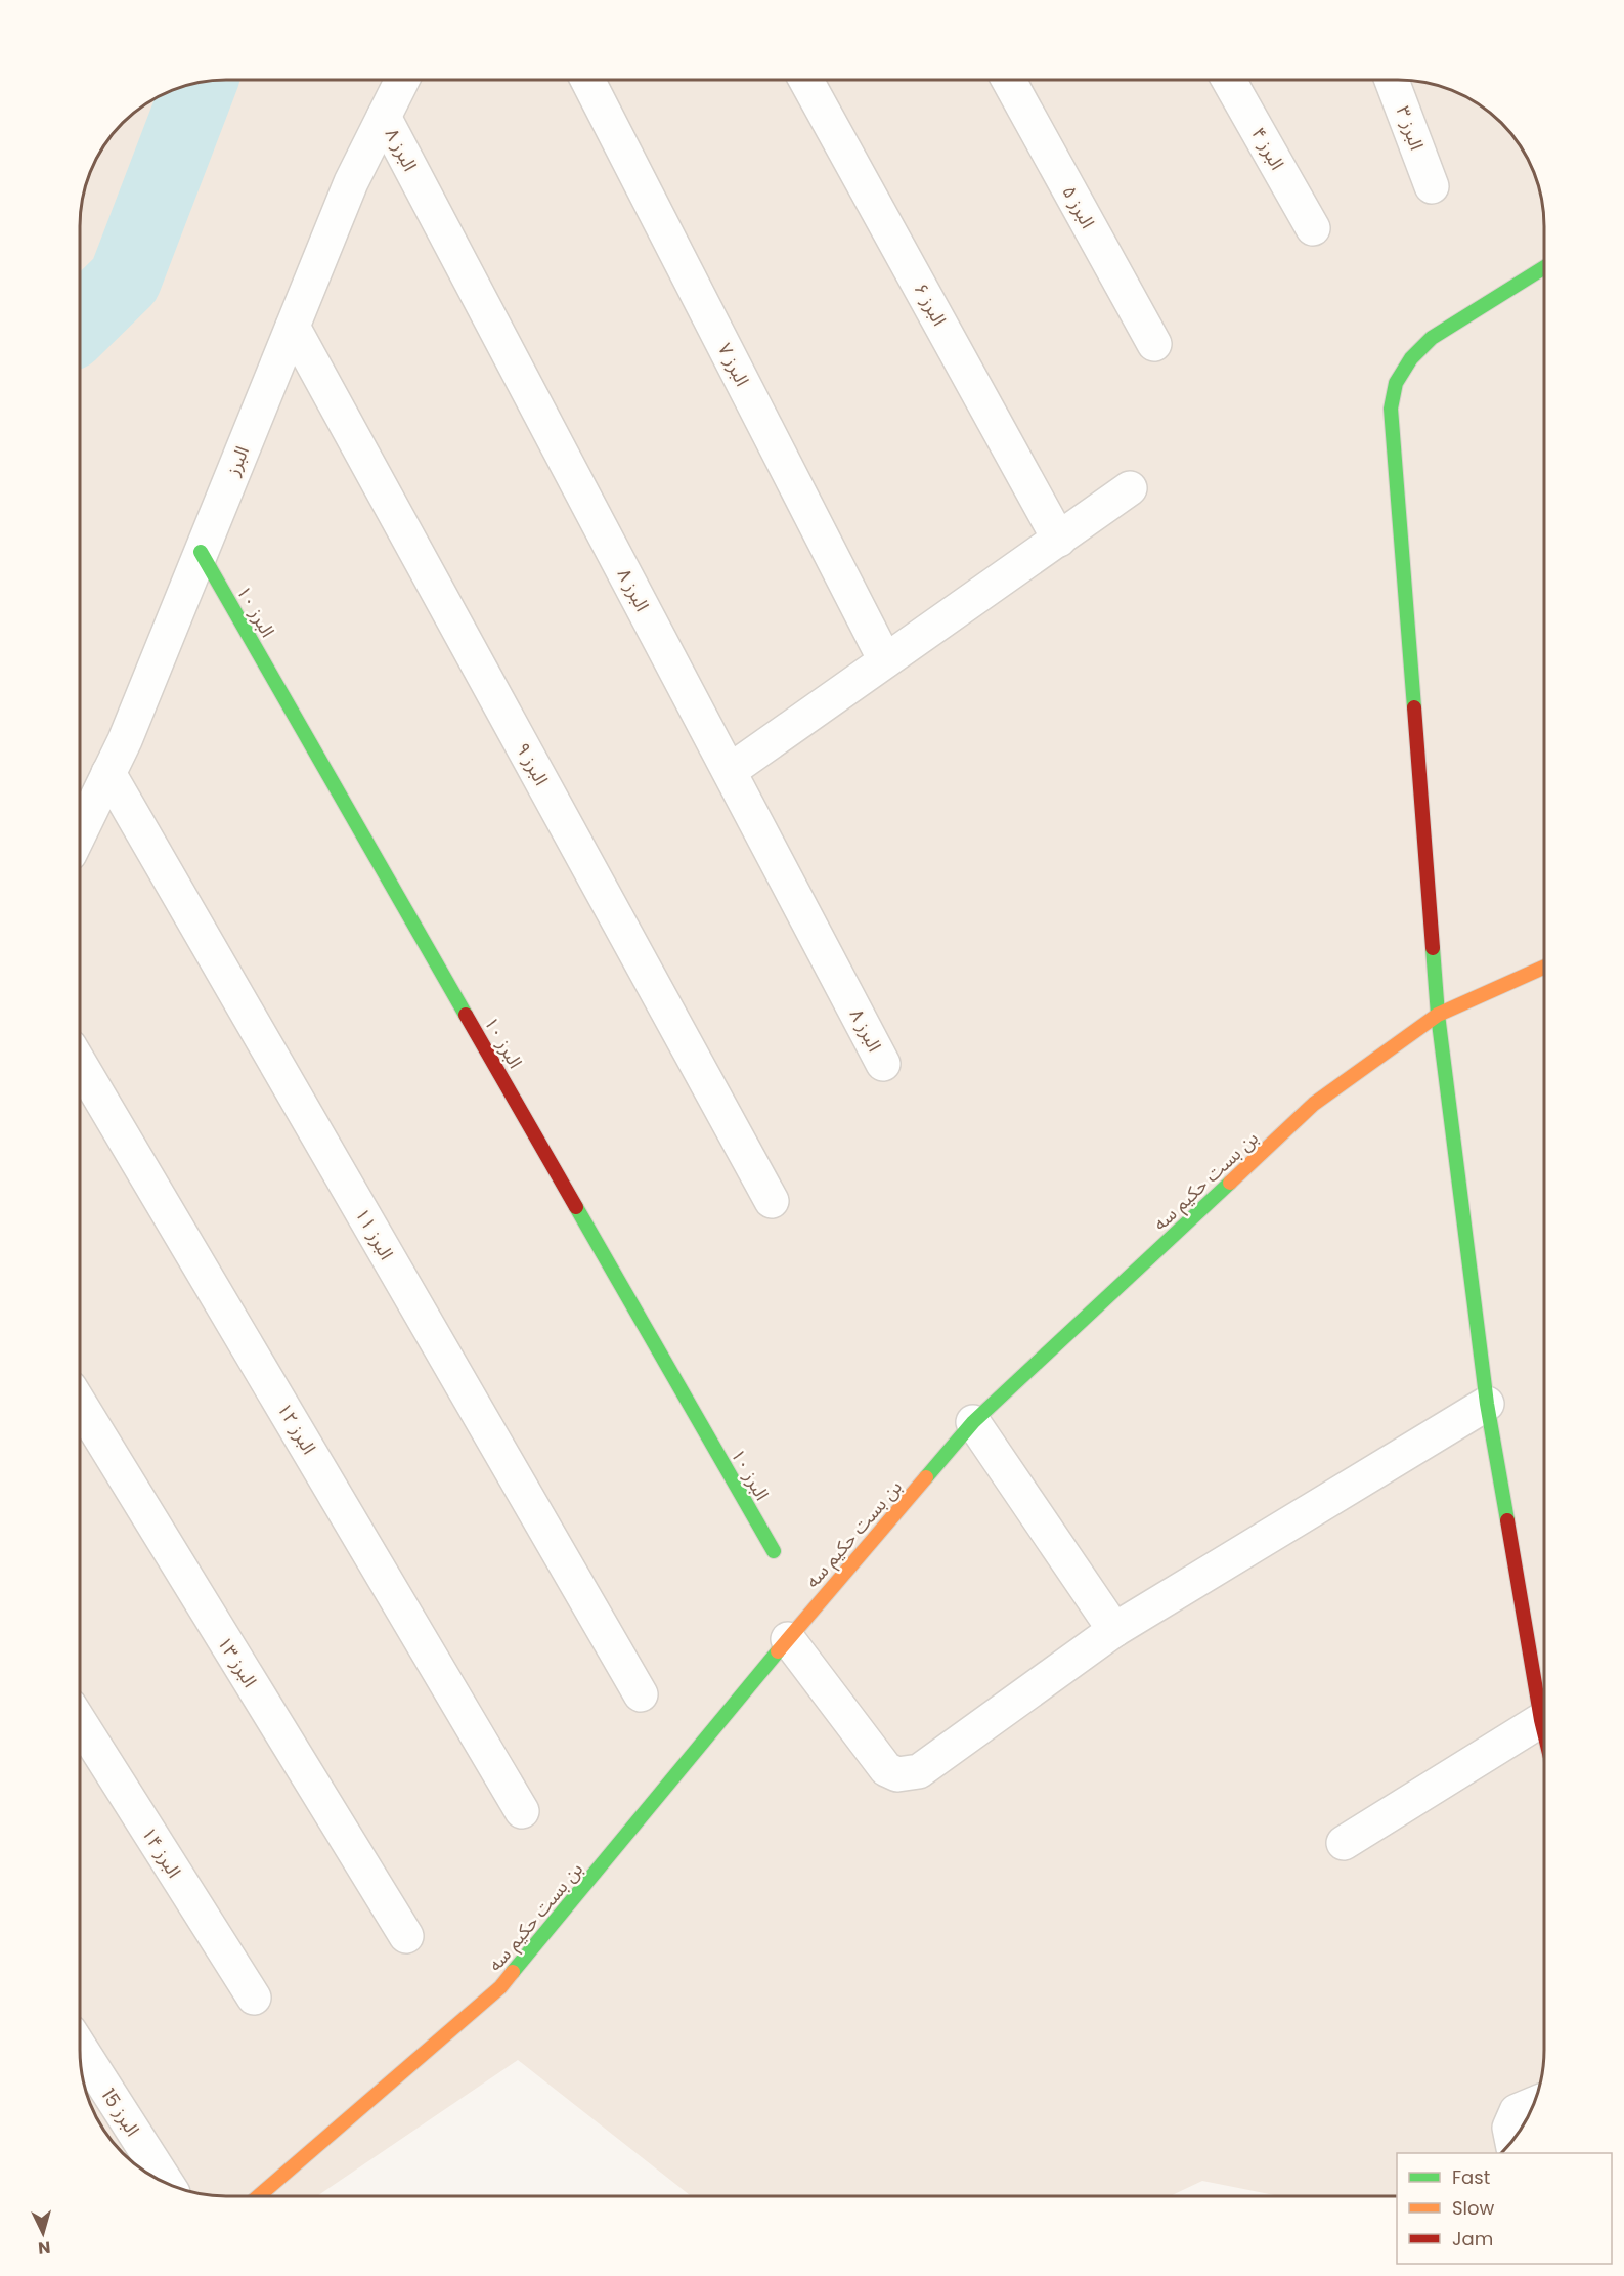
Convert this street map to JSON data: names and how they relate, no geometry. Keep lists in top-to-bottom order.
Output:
{
  "streets": {
    "street": [
      "البرز ۳",
      "البرز ۴",
      "البرز ۸",
      "البرز ۵",
      "البرز ۶",
      "البرز ۷",
      "البرز",
      "البرز ۱۰",
      "البرز ۹",
      "بن بست حکیم سه",
      "البرز ۱۱",
      "البرز ۱۲",
      "البرز ۱۳",
      "البرز ۱۴",
      "البرز 15"
    ]
  },
  "crossings": [
    ["البرز ۸", "البرز"],
    ["البرز", "البرز ۱۰"],
    ["البرز", "البرز ۹"],
    ["البرز", "البرز ۱۱"]
  ],
  "legend": ["Fast", "Slow", "Jam"],
  "north": "bottom"
}
